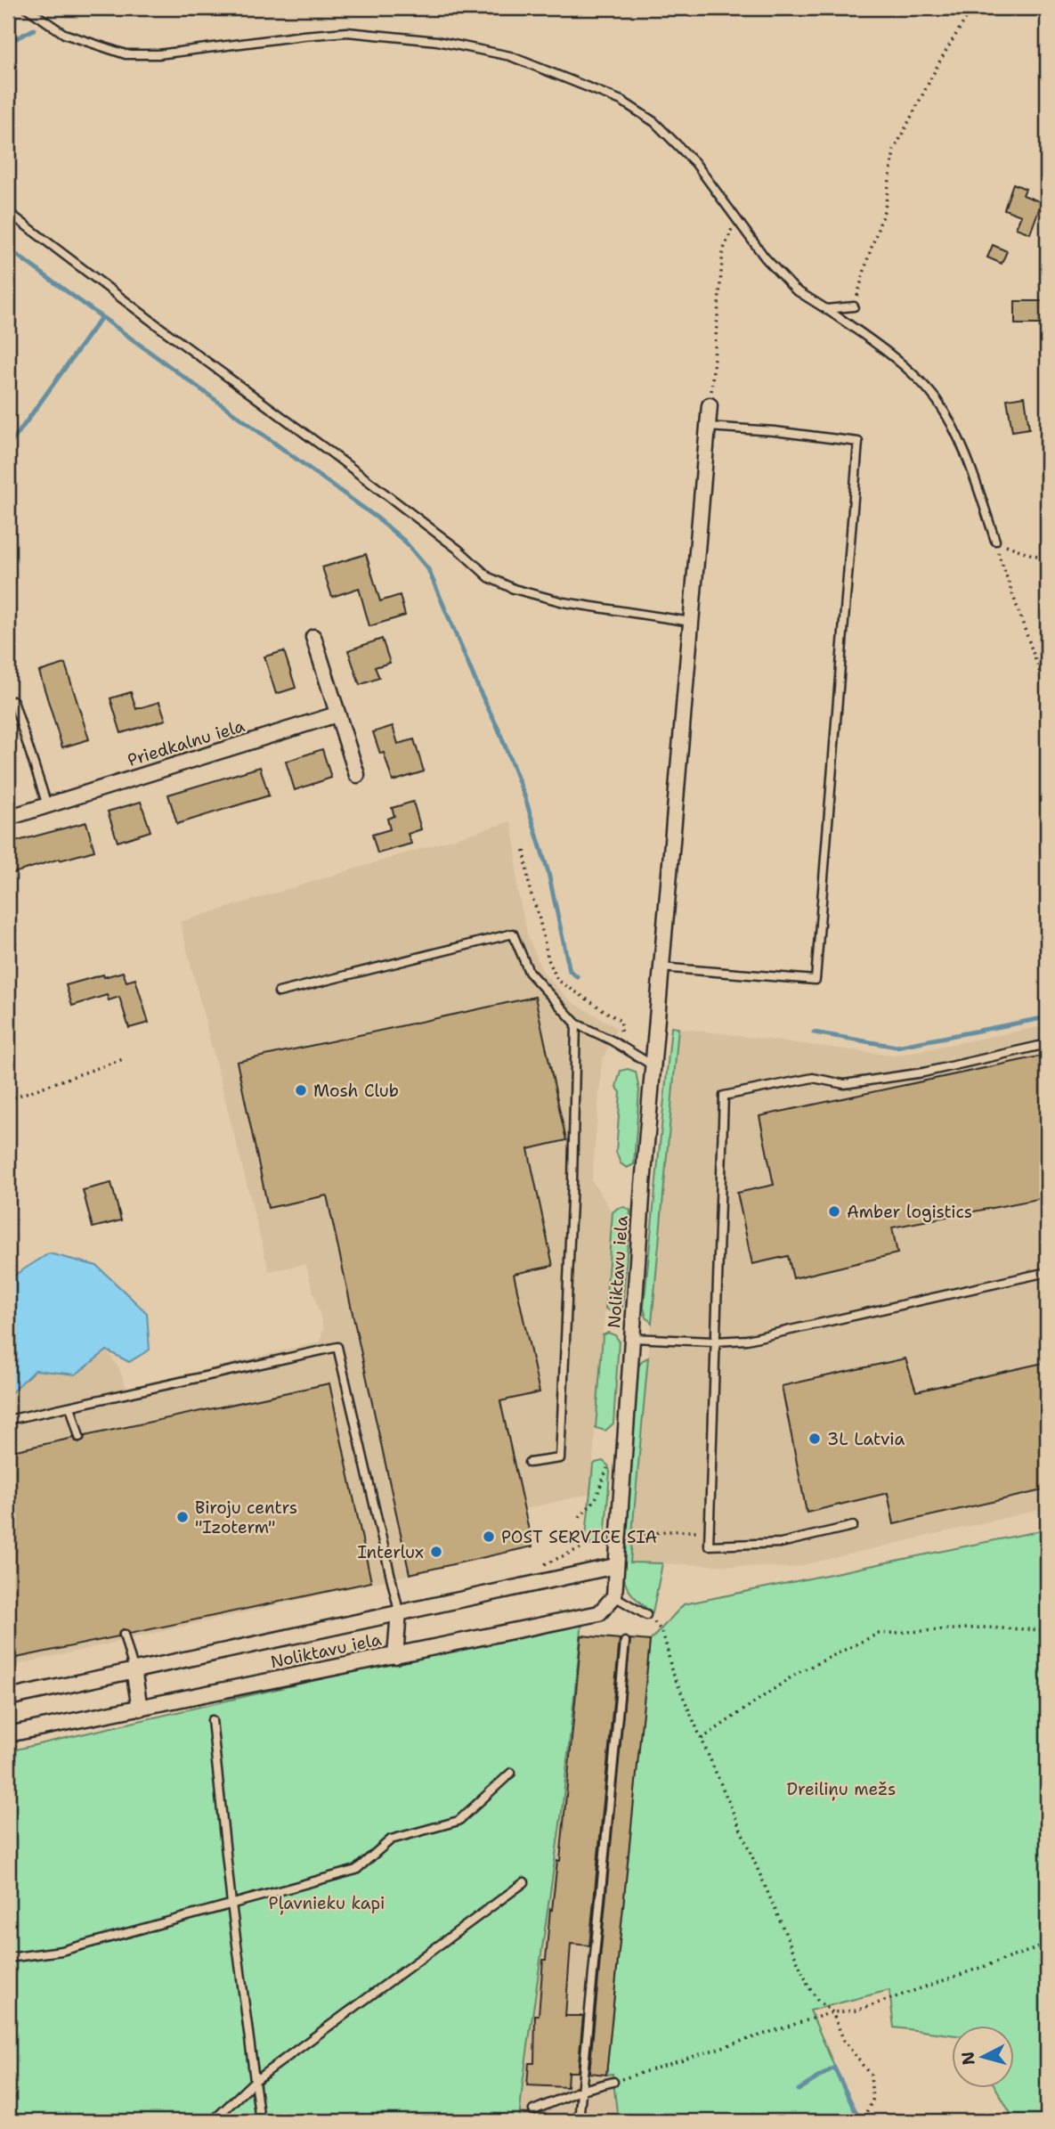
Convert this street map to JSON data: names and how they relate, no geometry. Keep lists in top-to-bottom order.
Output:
{
  "streets": {
    "street": ["Priedkalnu iela", "Noliktavu iela"]
  },
  "parks": ["Dreiliņu mežs", "Pļavnieku kapi"],
  "places": [
    "Mosh Club",
    "Amber logistics",
    "3L Latvia",
    "Biroju centrs \"Izoterm\"",
    "POST SERVICE SIA",
    "Interlux"
  ],
  "north": "left"
}
